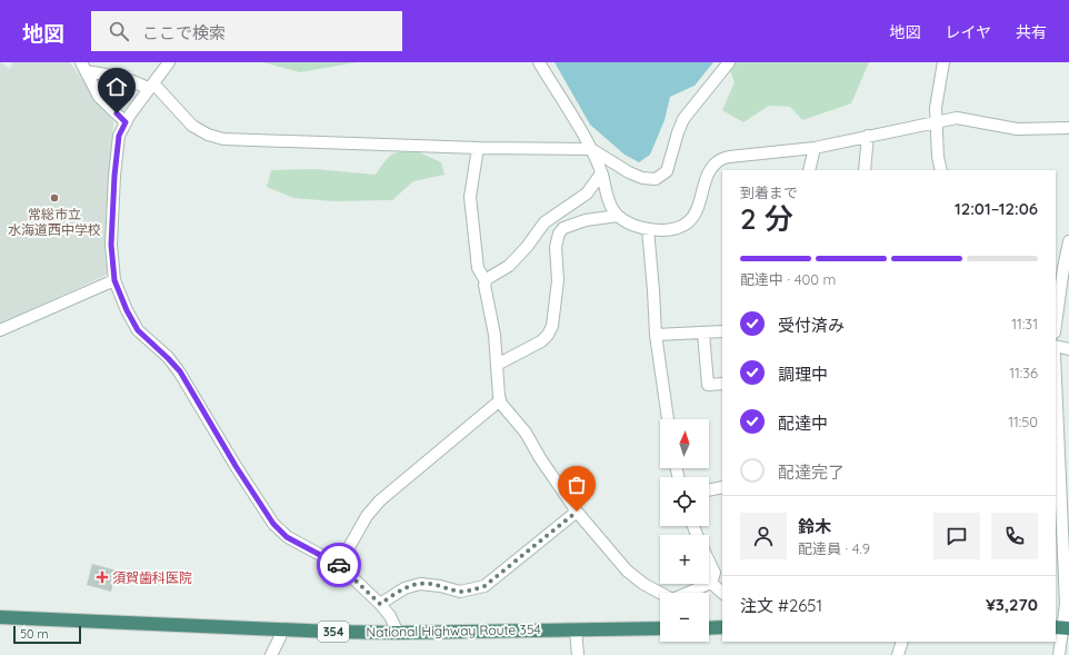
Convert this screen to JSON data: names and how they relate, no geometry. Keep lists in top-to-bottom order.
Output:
{
  "streets": {
    "highway": ["National Highway Route 354", "354"]
  },
  "places": {
    "other": ["常総市立 水海道西中学校"],
    "health": ["須賀歯科医院"]
  },
  "scale_bar": "50 m",
  "north": "top",
  "page": {
    "header": "地図",
    "search": "ここで検索",
    "nav": ["地図", "レイヤ", "共有"],
    "heading": ["2 分", "到着まで", "12:01–12:06"],
    "panel": [
      "鈴木",
      "配達員 · 4.9",
      "注文 #2651",
      "¥3,270"
    ],
    "bar": "配達中 · 400 m",
    "list": [
      ["受付済み", "11:31"],
      ["調理中", "11:36"],
      ["配達中", "11:50"],
      "配達完了"
    ],
    "map_buttons": ["+", "−"],
    "scale": "50 m"
  }
}
